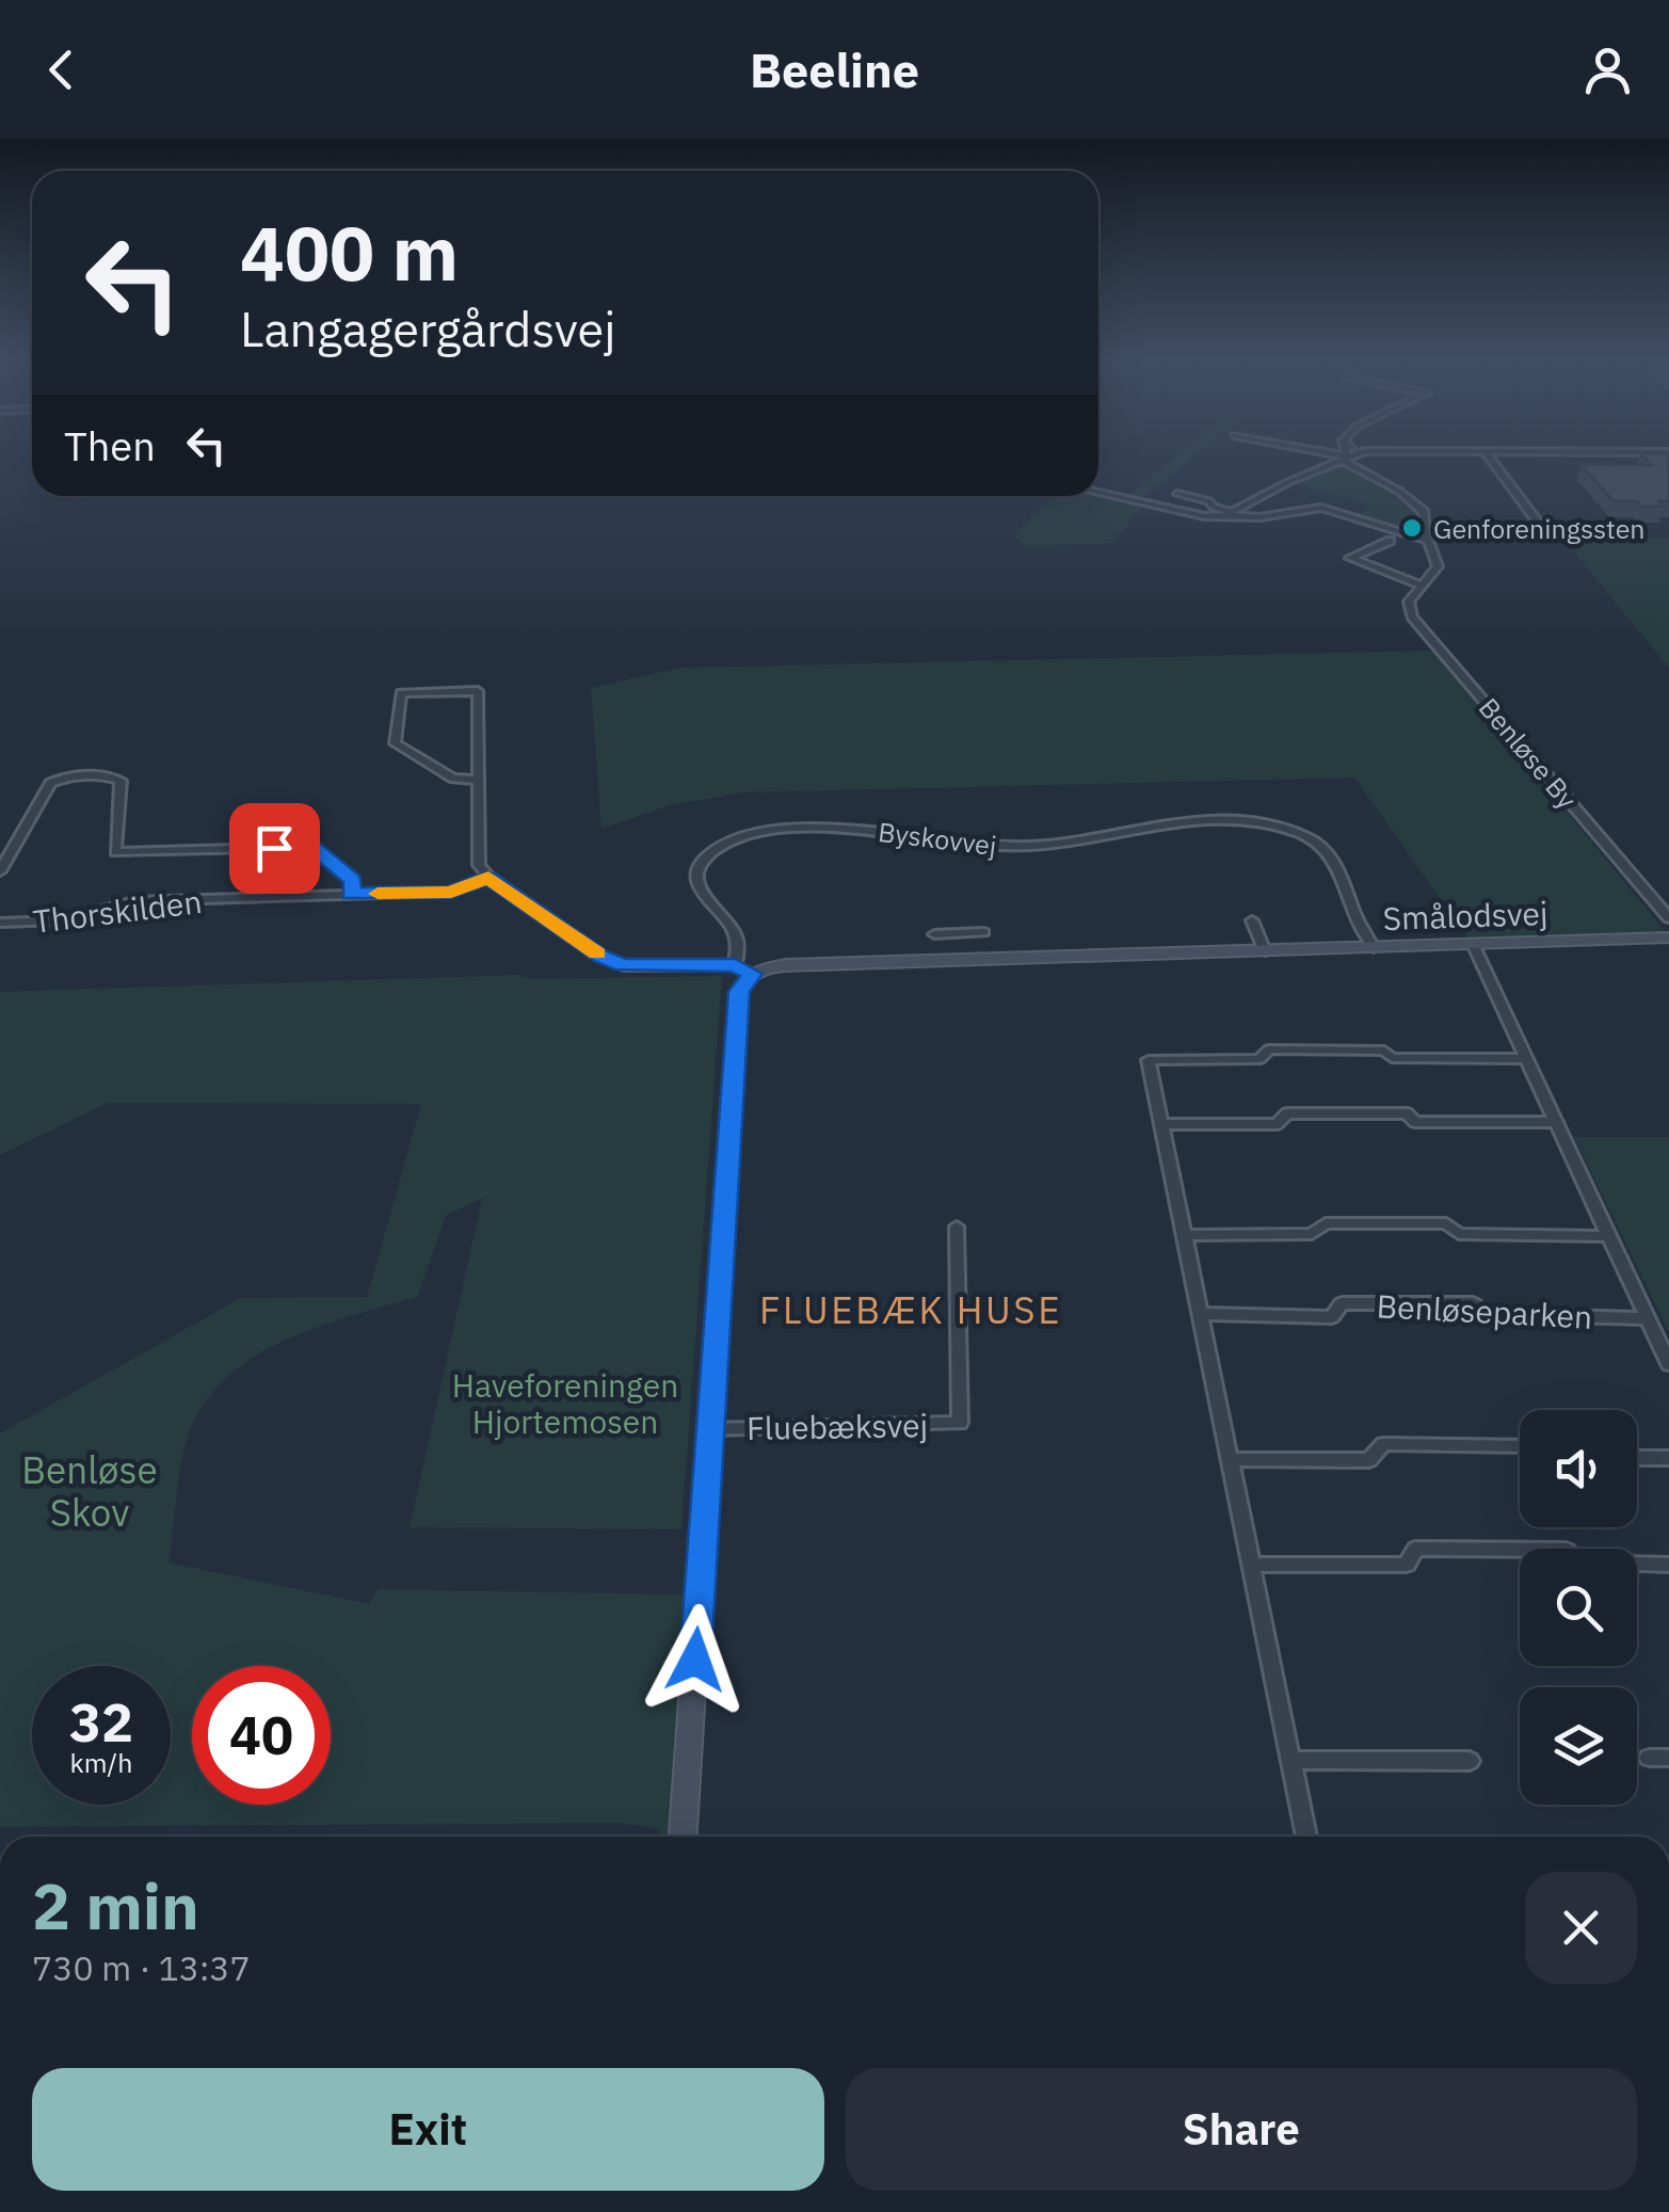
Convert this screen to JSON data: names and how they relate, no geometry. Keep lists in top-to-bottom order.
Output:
{
  "streets": {
    "street": [
      "Benløse By",
      "Byskovvej",
      "Thorskilden",
      "Smålodsvej",
      "Benløseparken",
      "Fluebæksvej"
    ]
  },
  "crossings": [
    ["Byskovvej", "Smålodsvej"],
    ["Byskovvej", "Fluebæksvej"],
    ["Smålodsvej", "Benløseparken"],
    ["Smålodsvej", "Fluebæksvej"]
  ],
  "districts": ["FLUEBÆK HUSE"],
  "parks": ["Haveforeningen Hjortemosen", "Benløse Skov"],
  "places": ["Genforeningssten"],
  "page": {
    "header": "Beeline",
    "turn": ["400 m", "Langagergårdsvej"],
    "then": "Then",
    "speed": "32 km/h",
    "limit": "40",
    "heading": ["2 min", "730 m · 13:37"],
    "buttons": ["Exit", "Share"]
  }
}
